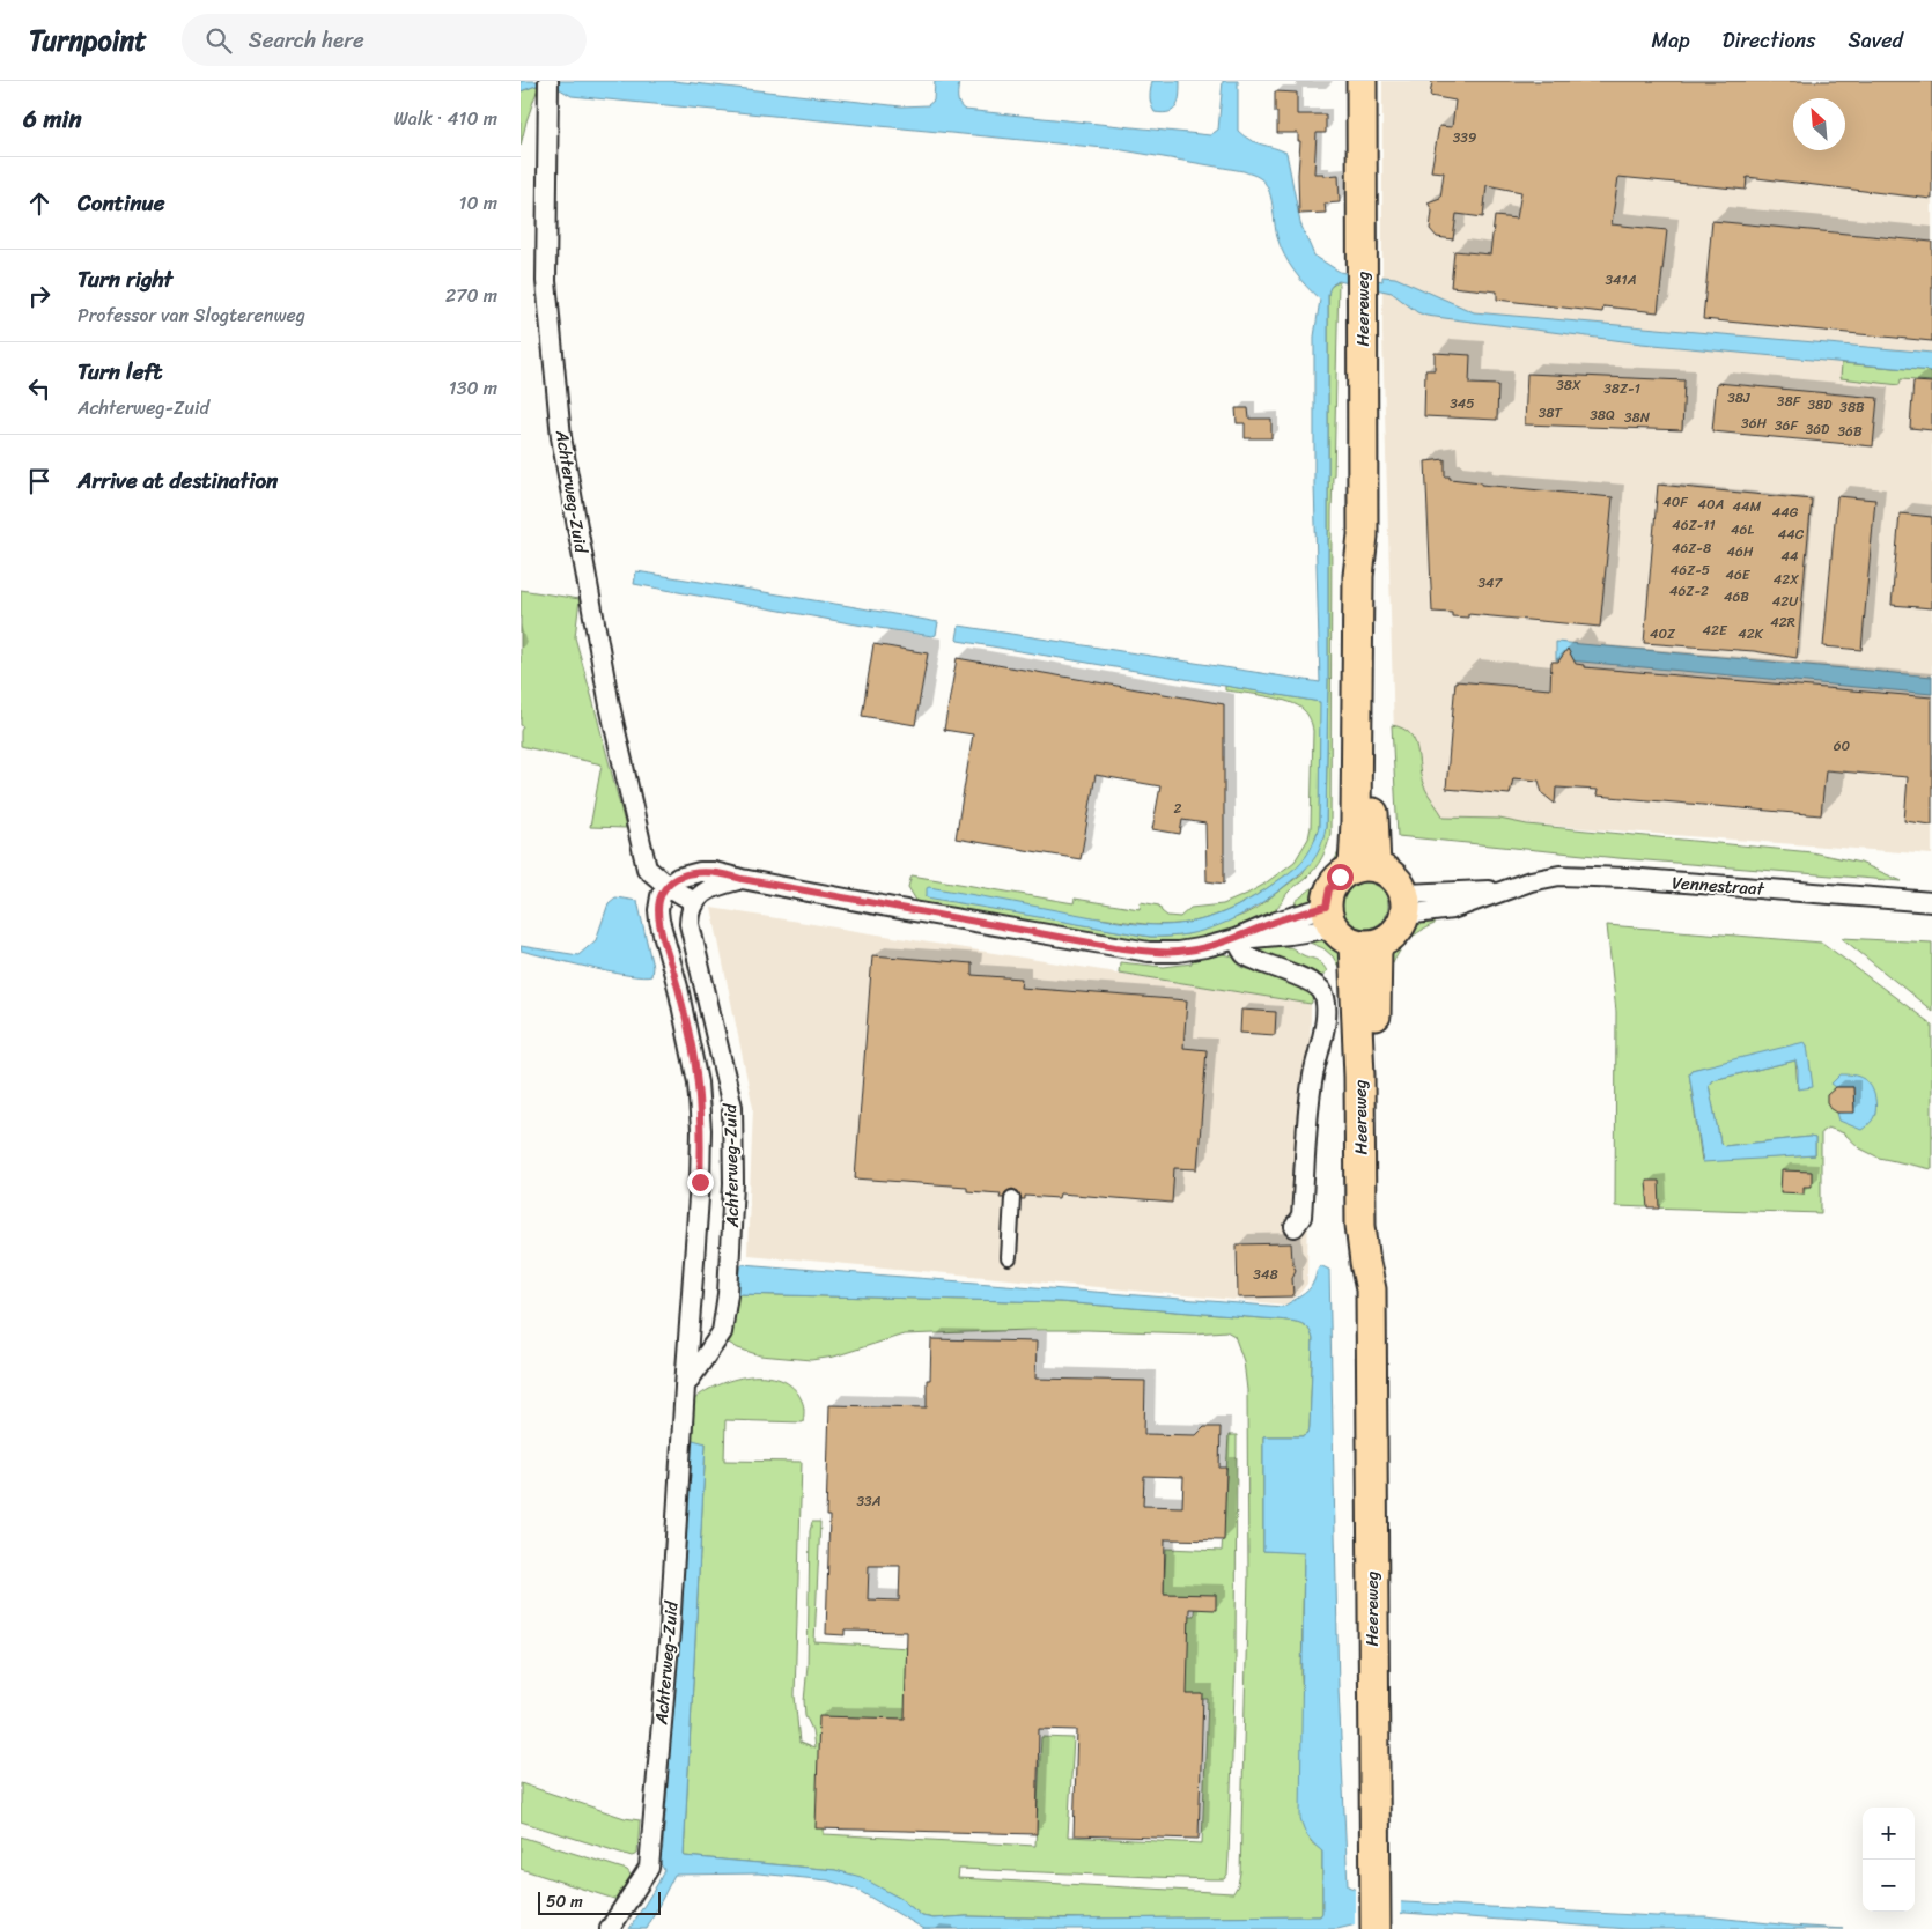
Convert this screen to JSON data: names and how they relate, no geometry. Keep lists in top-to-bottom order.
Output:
{
  "streets": {
    "main road": ["Heereweg"],
    "street": ["Achterweg-Zuid", "Vennestraat"]
  },
  "crossings": [
    ["Heereweg", "Vennestraat"]
  ],
  "house_numbers": [
    "339",
    "341A",
    "38X",
    "38Z-1",
    "38J",
    "38F",
    "345",
    "38D",
    "38B",
    "38T",
    "38Q",
    "38N",
    "36H",
    "36F",
    "36D",
    "36B",
    "40F",
    "40A",
    "44M",
    "44G",
    "46Z-11",
    "46L",
    "44C",
    "46Z-8",
    "46H",
    "44",
    "46Z-5",
    "46E",
    "42X",
    "347",
    "46Z-2",
    "46B",
    "42U",
    "42R",
    "42E",
    "40Z",
    "42K",
    "60",
    "2",
    "348",
    "33A"
  ],
  "scale_bar": "50 m",
  "north": "top left",
  "page": {
    "header": "Turnpoint",
    "search": "Search here",
    "nav": ["Map", "Directions", "Saved"],
    "heading": ["6 min", "Walk · 410 m"],
    "list": [
      ["Continue", "10 m"],
      ["Turn right", "Professor van Slogterenweg", "270 m"],
      ["Turn left", "Achterweg-Zuid", "130 m"],
      "Arrive at destination"
    ],
    "map_buttons": ["+", "−"],
    "scale": "50 m"
  }
}
